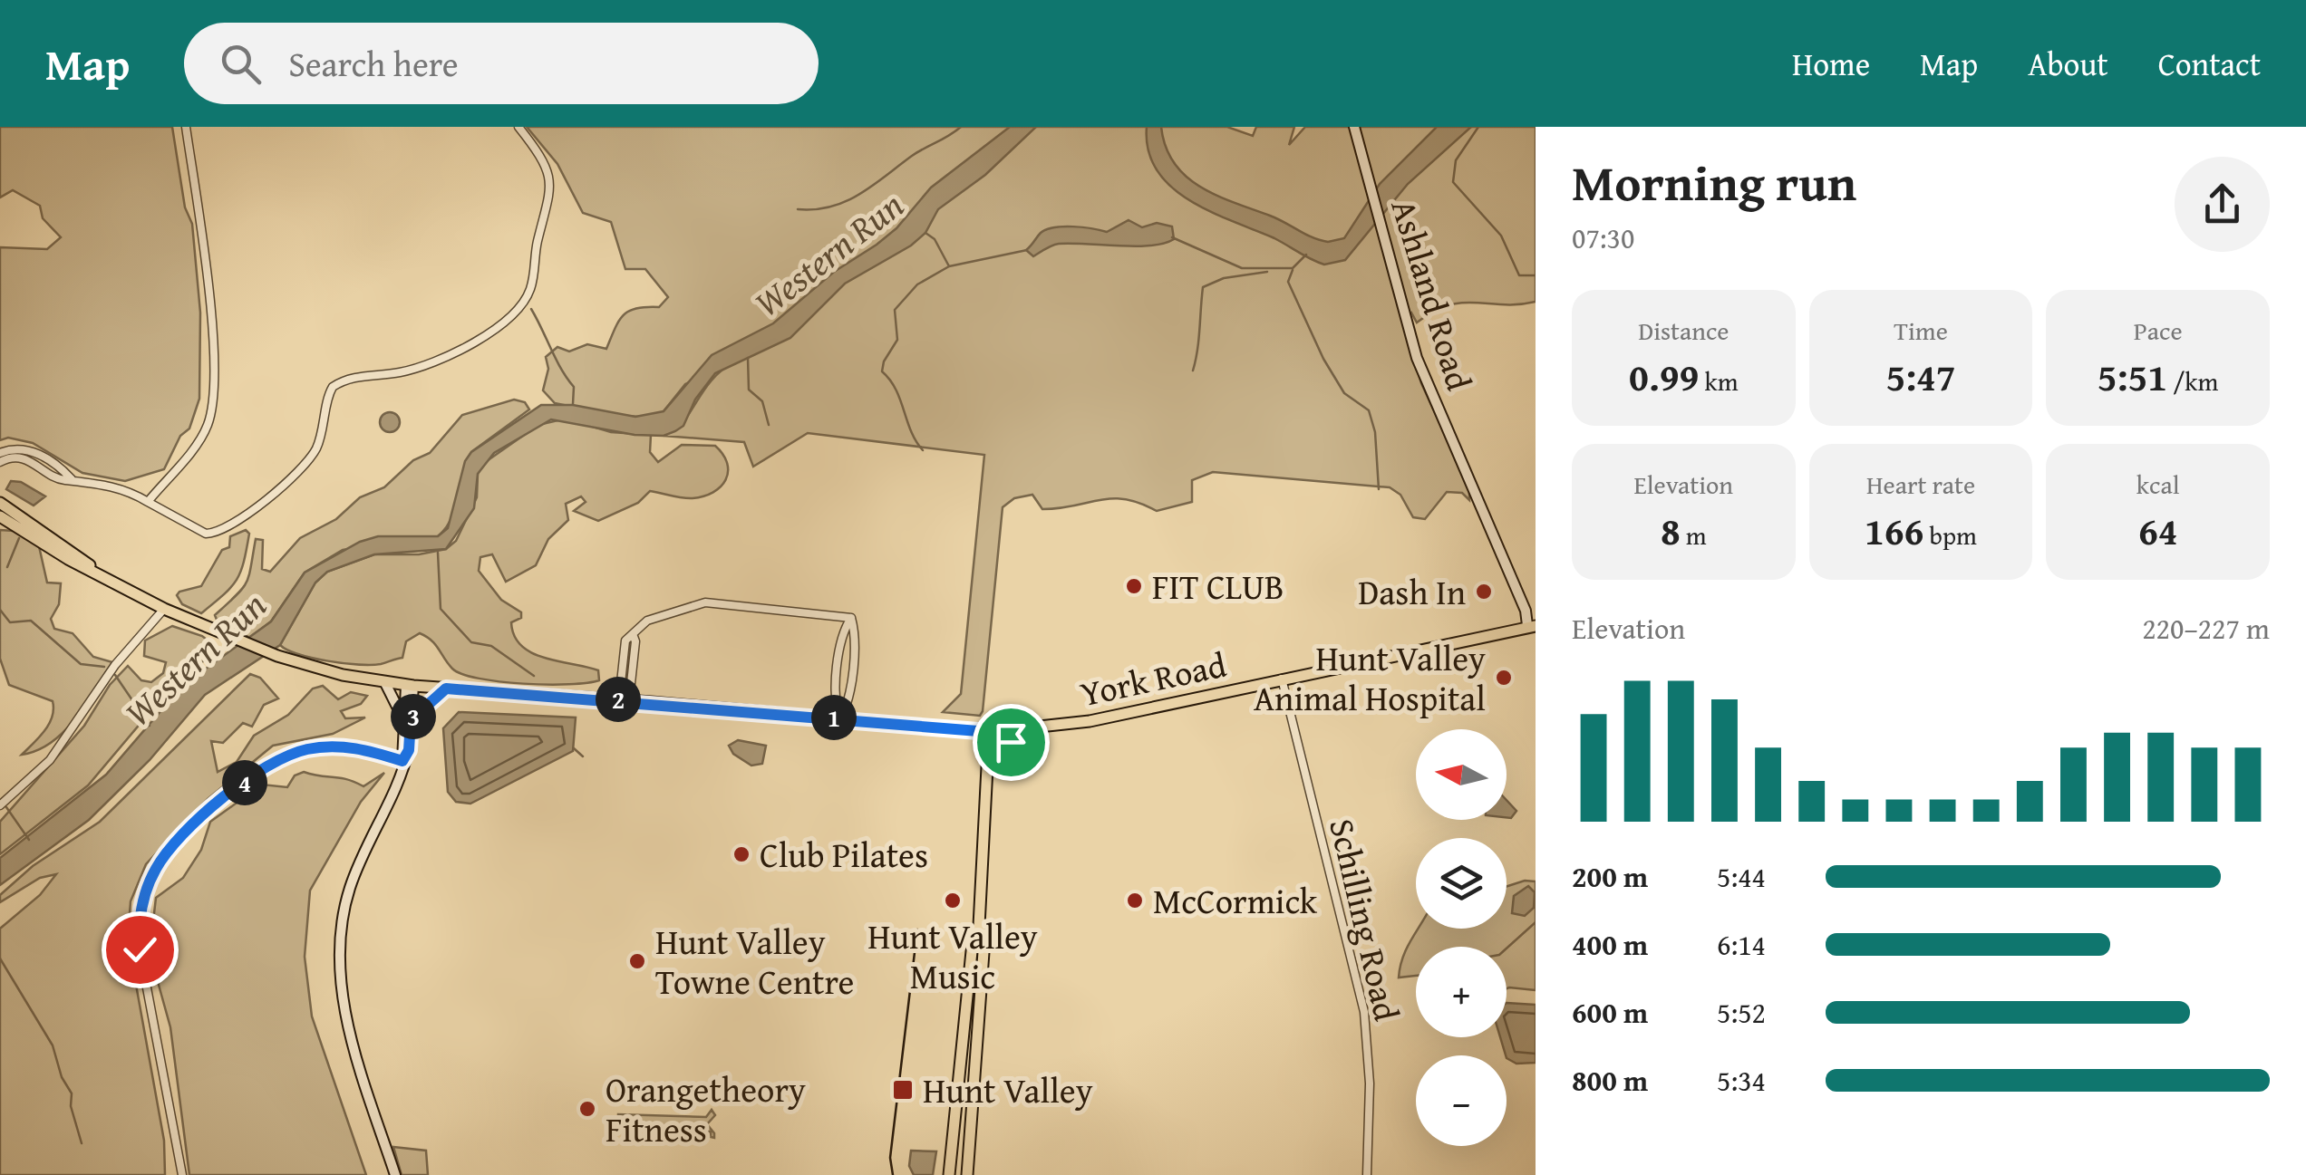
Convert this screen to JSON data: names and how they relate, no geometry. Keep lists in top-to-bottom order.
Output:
{
  "streets": {
    "main road": ["Ashland Road", "York Road"],
    "street": ["Schilling Road"]
  },
  "crossings": [
    ["Ashland Road", "York Road"],
    ["York Road", "Schilling Road"]
  ],
  "water": ["Western Run"],
  "places": {
    "other": [
      "FIT CLUB",
      "Dash In",
      "Hunt Valley Animal Hospital",
      "Club Pilates",
      "Hunt Valley Music",
      "McCormick",
      "Hunt Valley Towne Centre",
      "Orangetheory Fitness"
    ],
    "transit": ["Hunt Valley"]
  },
  "north": "left",
  "page": {
    "header": "Map",
    "search": "Search here",
    "nav": [
      "Home",
      "Map",
      "About",
      "Contact"
    ],
    "heading": ["Morning run", "07:30"],
    "stats": [
      ["Distance", "0.99 km"],
      ["Time", "5:47"],
      ["Pace", "5:51 /km"],
      ["Elevation", "8 m"],
      ["Heart rate", "166 bpm"],
      ["kcal", "64"]
    ],
    "chart": ["Elevation", "220–227 m"],
    "pins": [
      "2",
      "3",
      "1",
      "4"
    ],
    "map_buttons": ["+", "−"],
    "list": [
      {
        "name": "200 m",
        "note": "5:44"
      },
      {
        "name": "400 m",
        "note": "6:14"
      },
      {
        "name": "600 m",
        "note": "5:52"
      },
      {
        "name": "800 m",
        "note": "5:34"
      }
    ]
  }
}
